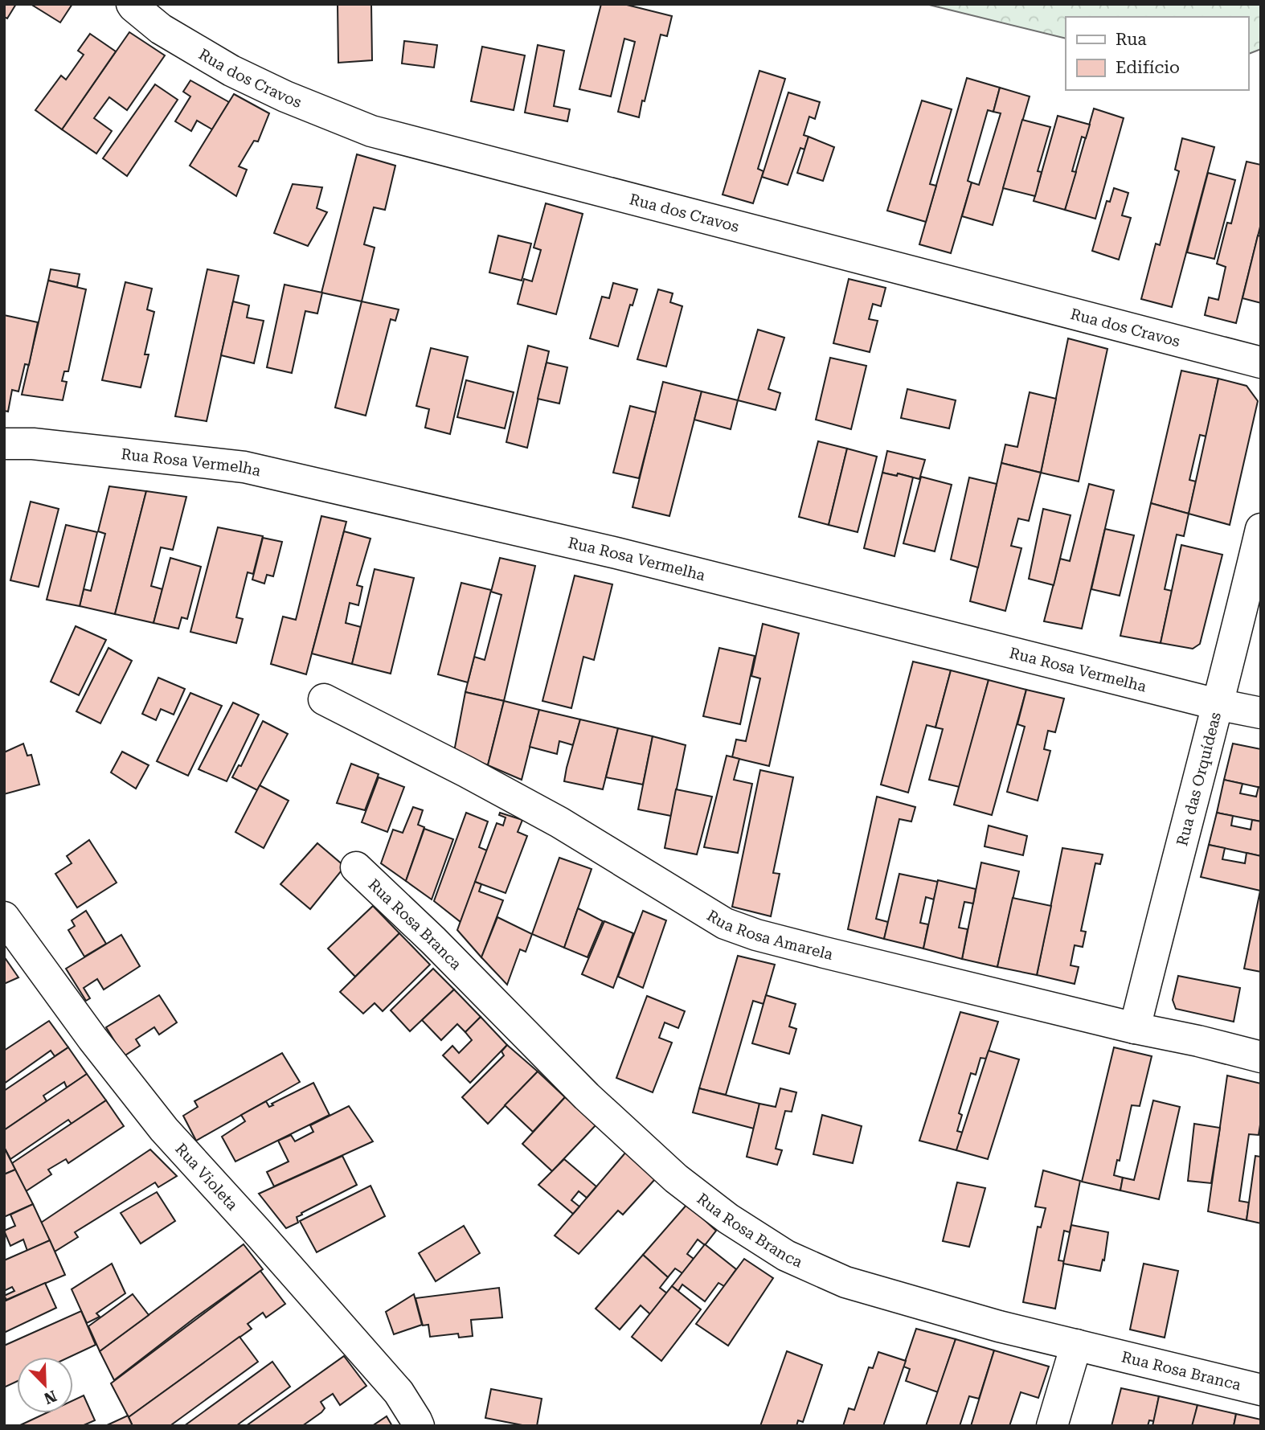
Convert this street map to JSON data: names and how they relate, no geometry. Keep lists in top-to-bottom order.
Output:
{
  "streets": {
    "street": [
      "Rua dos Cravos",
      "Rua Rosa Vermelha",
      "Rua das Orquídeas",
      "Rua Rosa Branca",
      "Rua Rosa Amarela",
      "Rua Violeta"
    ]
  },
  "crossings": [
    ["Rua Rosa Vermelha", "Rua das Orquídeas"],
    ["Rua das Orquídeas", "Rua Rosa Amarela"]
  ],
  "legend": ["Rua", "Edifício"],
  "north": "bottom right"
}
